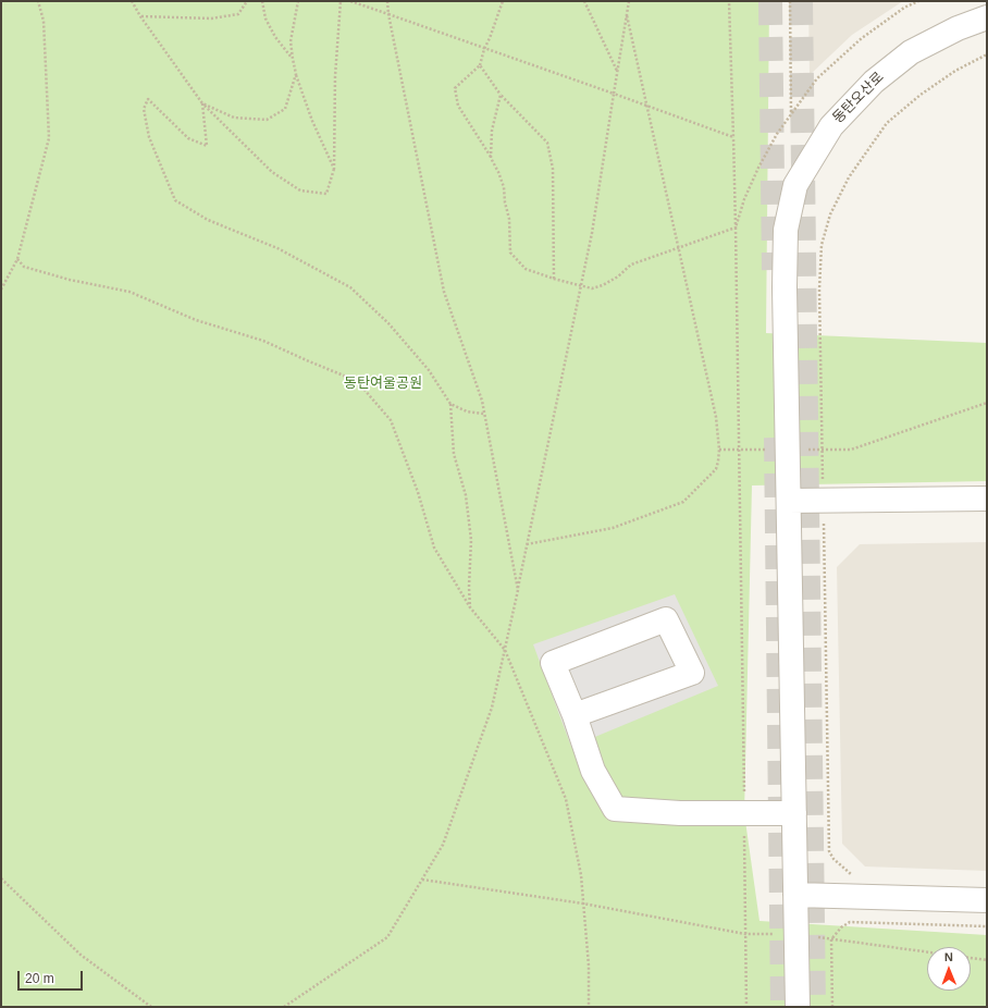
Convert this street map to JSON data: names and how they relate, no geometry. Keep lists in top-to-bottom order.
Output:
{
  "streets": {
    "street": ["동탄오산로"]
  },
  "parks": ["동탄여울공원"],
  "scale_bar": "20 m",
  "north": "top"
}
